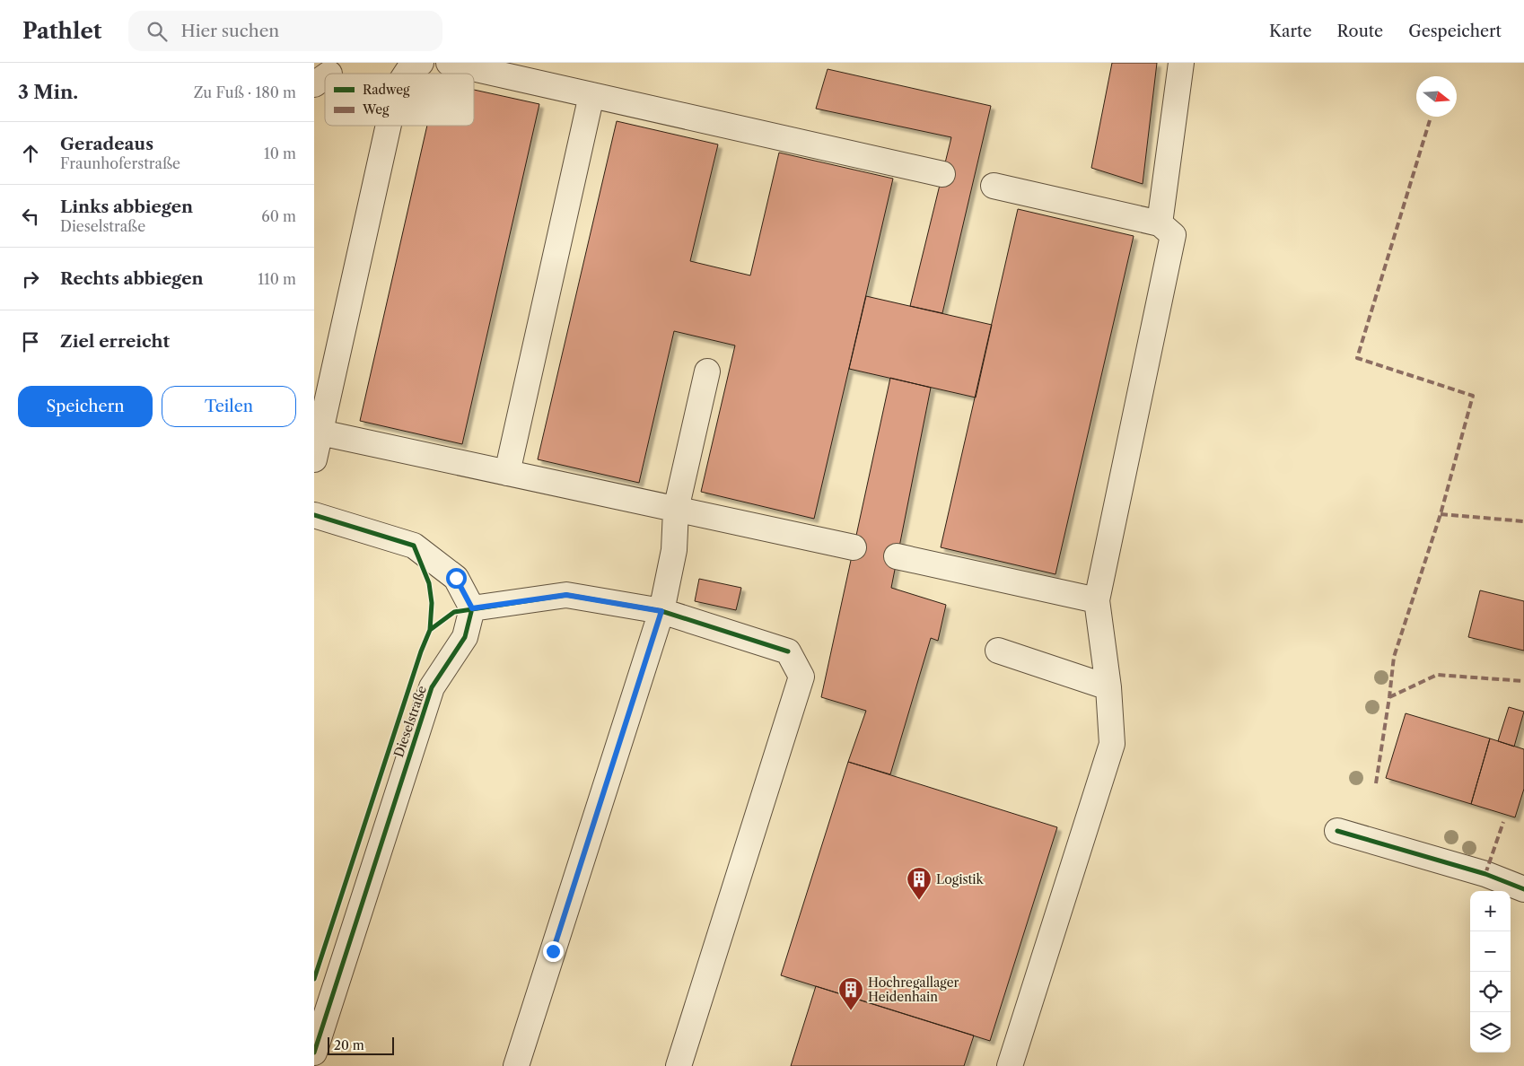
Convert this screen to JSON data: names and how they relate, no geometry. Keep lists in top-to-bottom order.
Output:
{
  "streets": {
    "street": ["Dieselstraße"]
  },
  "places": {
    "building": ["Logistik", "Hochregallager Heidenhain"]
  },
  "legend": ["Radweg", "Weg"],
  "scale_bar": "20 m",
  "north": "right",
  "page": {
    "header": "Pathlet",
    "search": "Hier suchen",
    "nav": ["Karte", "Route", "Gespeichert"],
    "heading": ["3 Min.", "Zu Fuß · 180 m"],
    "list": [
      ["Geradeaus", "Fraunhoferstraße", "10 m"],
      ["Links abbiegen", "Dieselstraße", "60 m"],
      ["Rechts abbiegen", "110 m"],
      "Ziel erreicht"
    ],
    "buttons": ["Speichern", "Teilen"],
    "map_buttons": ["+", "−"],
    "scale": "20 m"
  }
}
